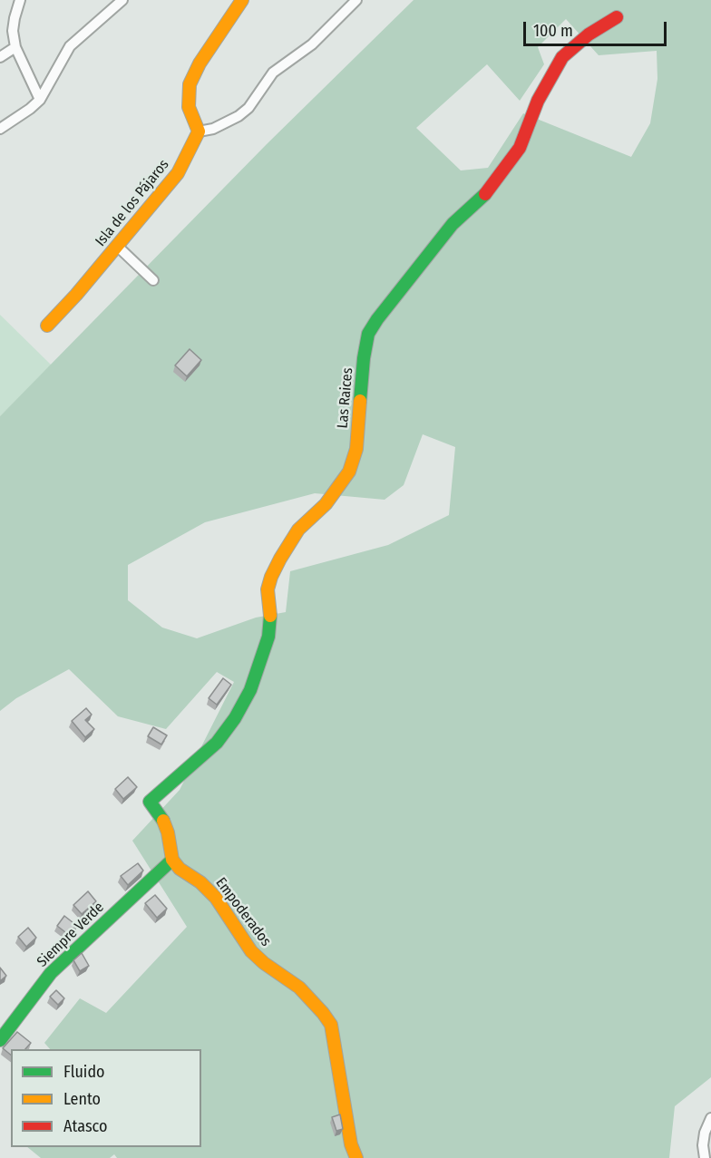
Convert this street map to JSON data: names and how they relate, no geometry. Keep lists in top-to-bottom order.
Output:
{
  "streets": {
    "street": [
      "Isla de los Pájaros",
      "Las Raices",
      "Empoderados",
      "Siempre Verde"
    ]
  },
  "crossings": [
    ["Las Raices", "Empoderados"],
    ["Las Raices", "Siempre Verde"],
    ["Empoderados", "Siempre Verde"]
  ],
  "legend": ["Fluido", "Lento", "Atasco"],
  "scale_bar": "100 m"
}
